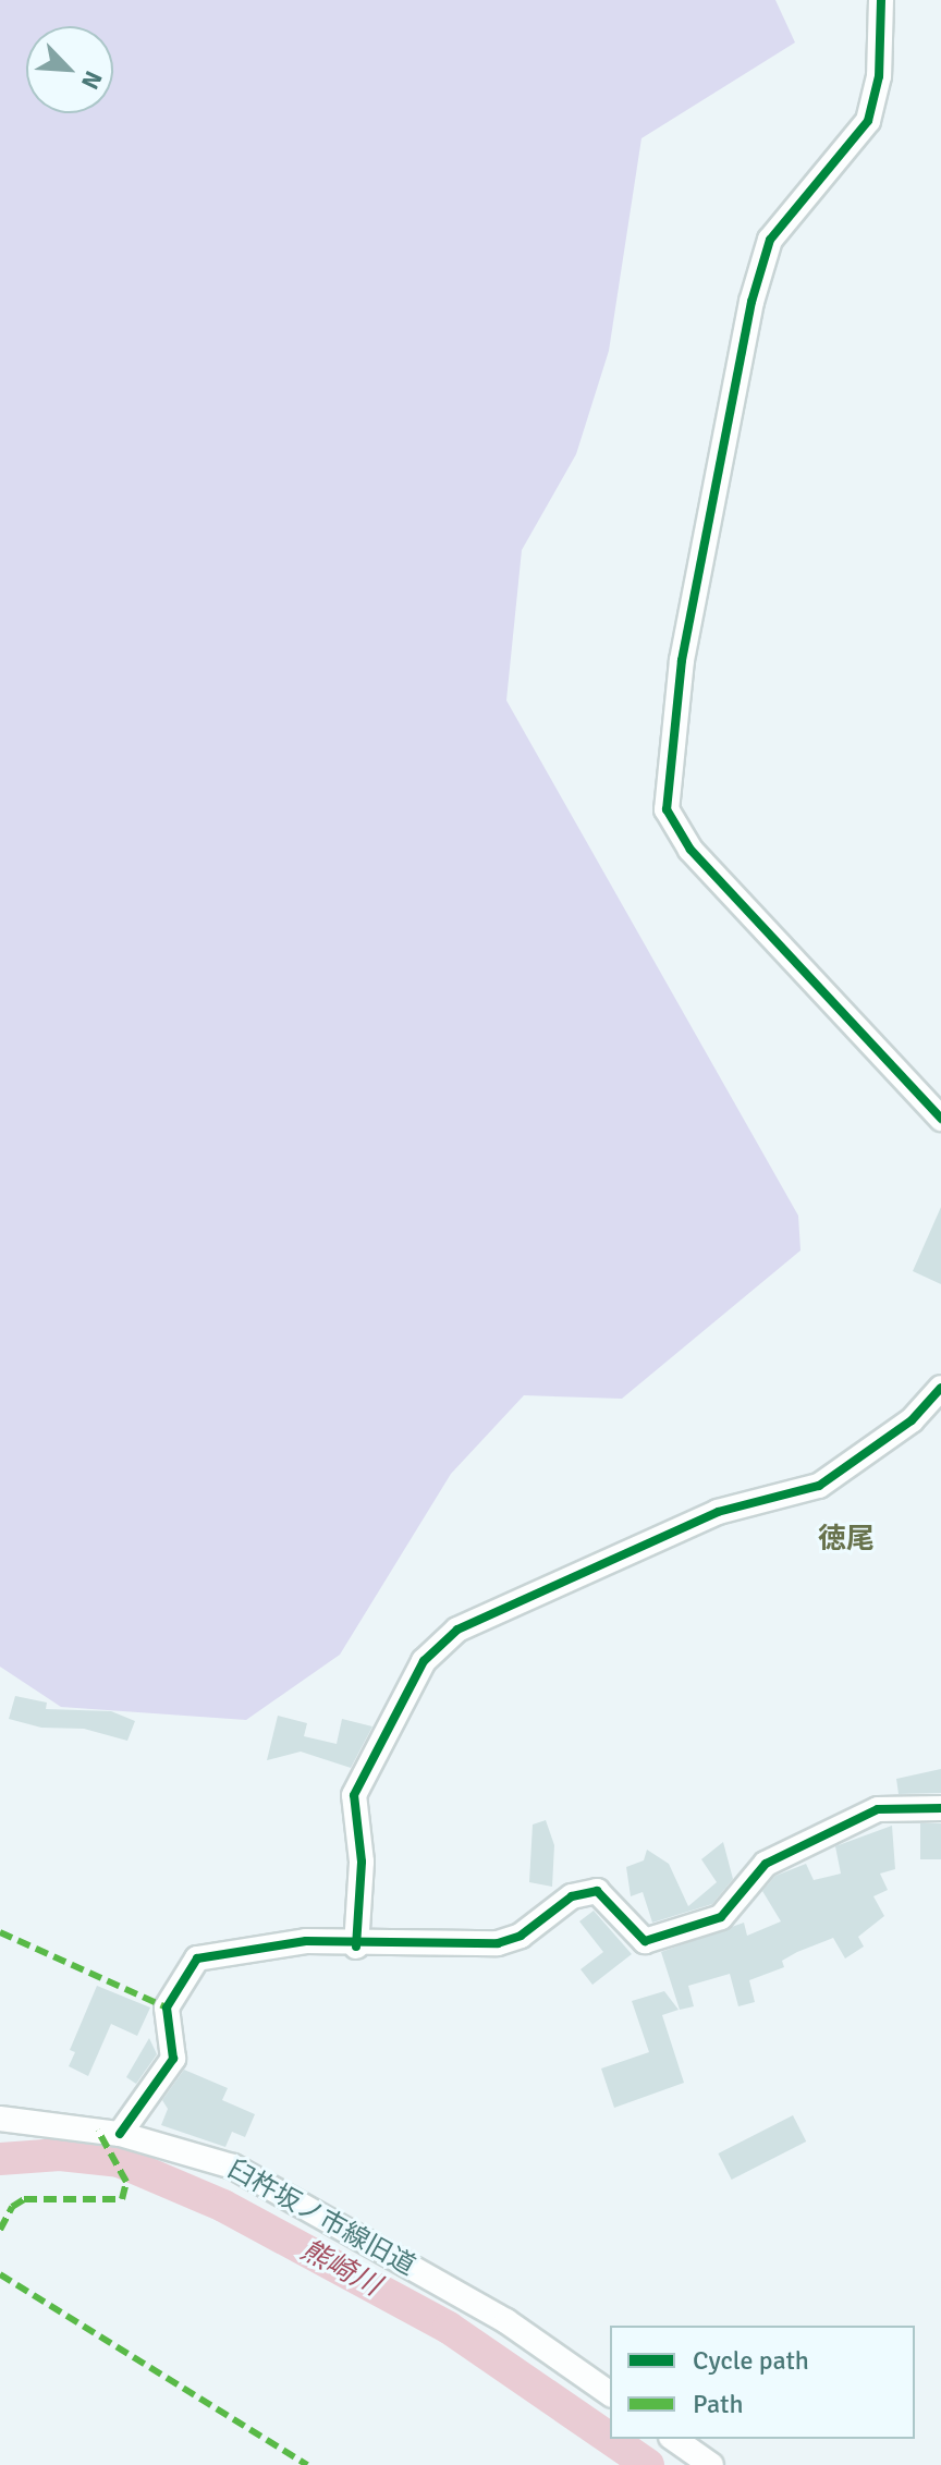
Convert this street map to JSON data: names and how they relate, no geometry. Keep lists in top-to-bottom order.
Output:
{
  "streets": {
    "street": ["臼杵坂ノ市線旧道"]
  },
  "districts": ["徳尾"],
  "water": ["熊崎川"],
  "legend": ["Cycle path", "Path"],
  "north": "bottom right"
}
